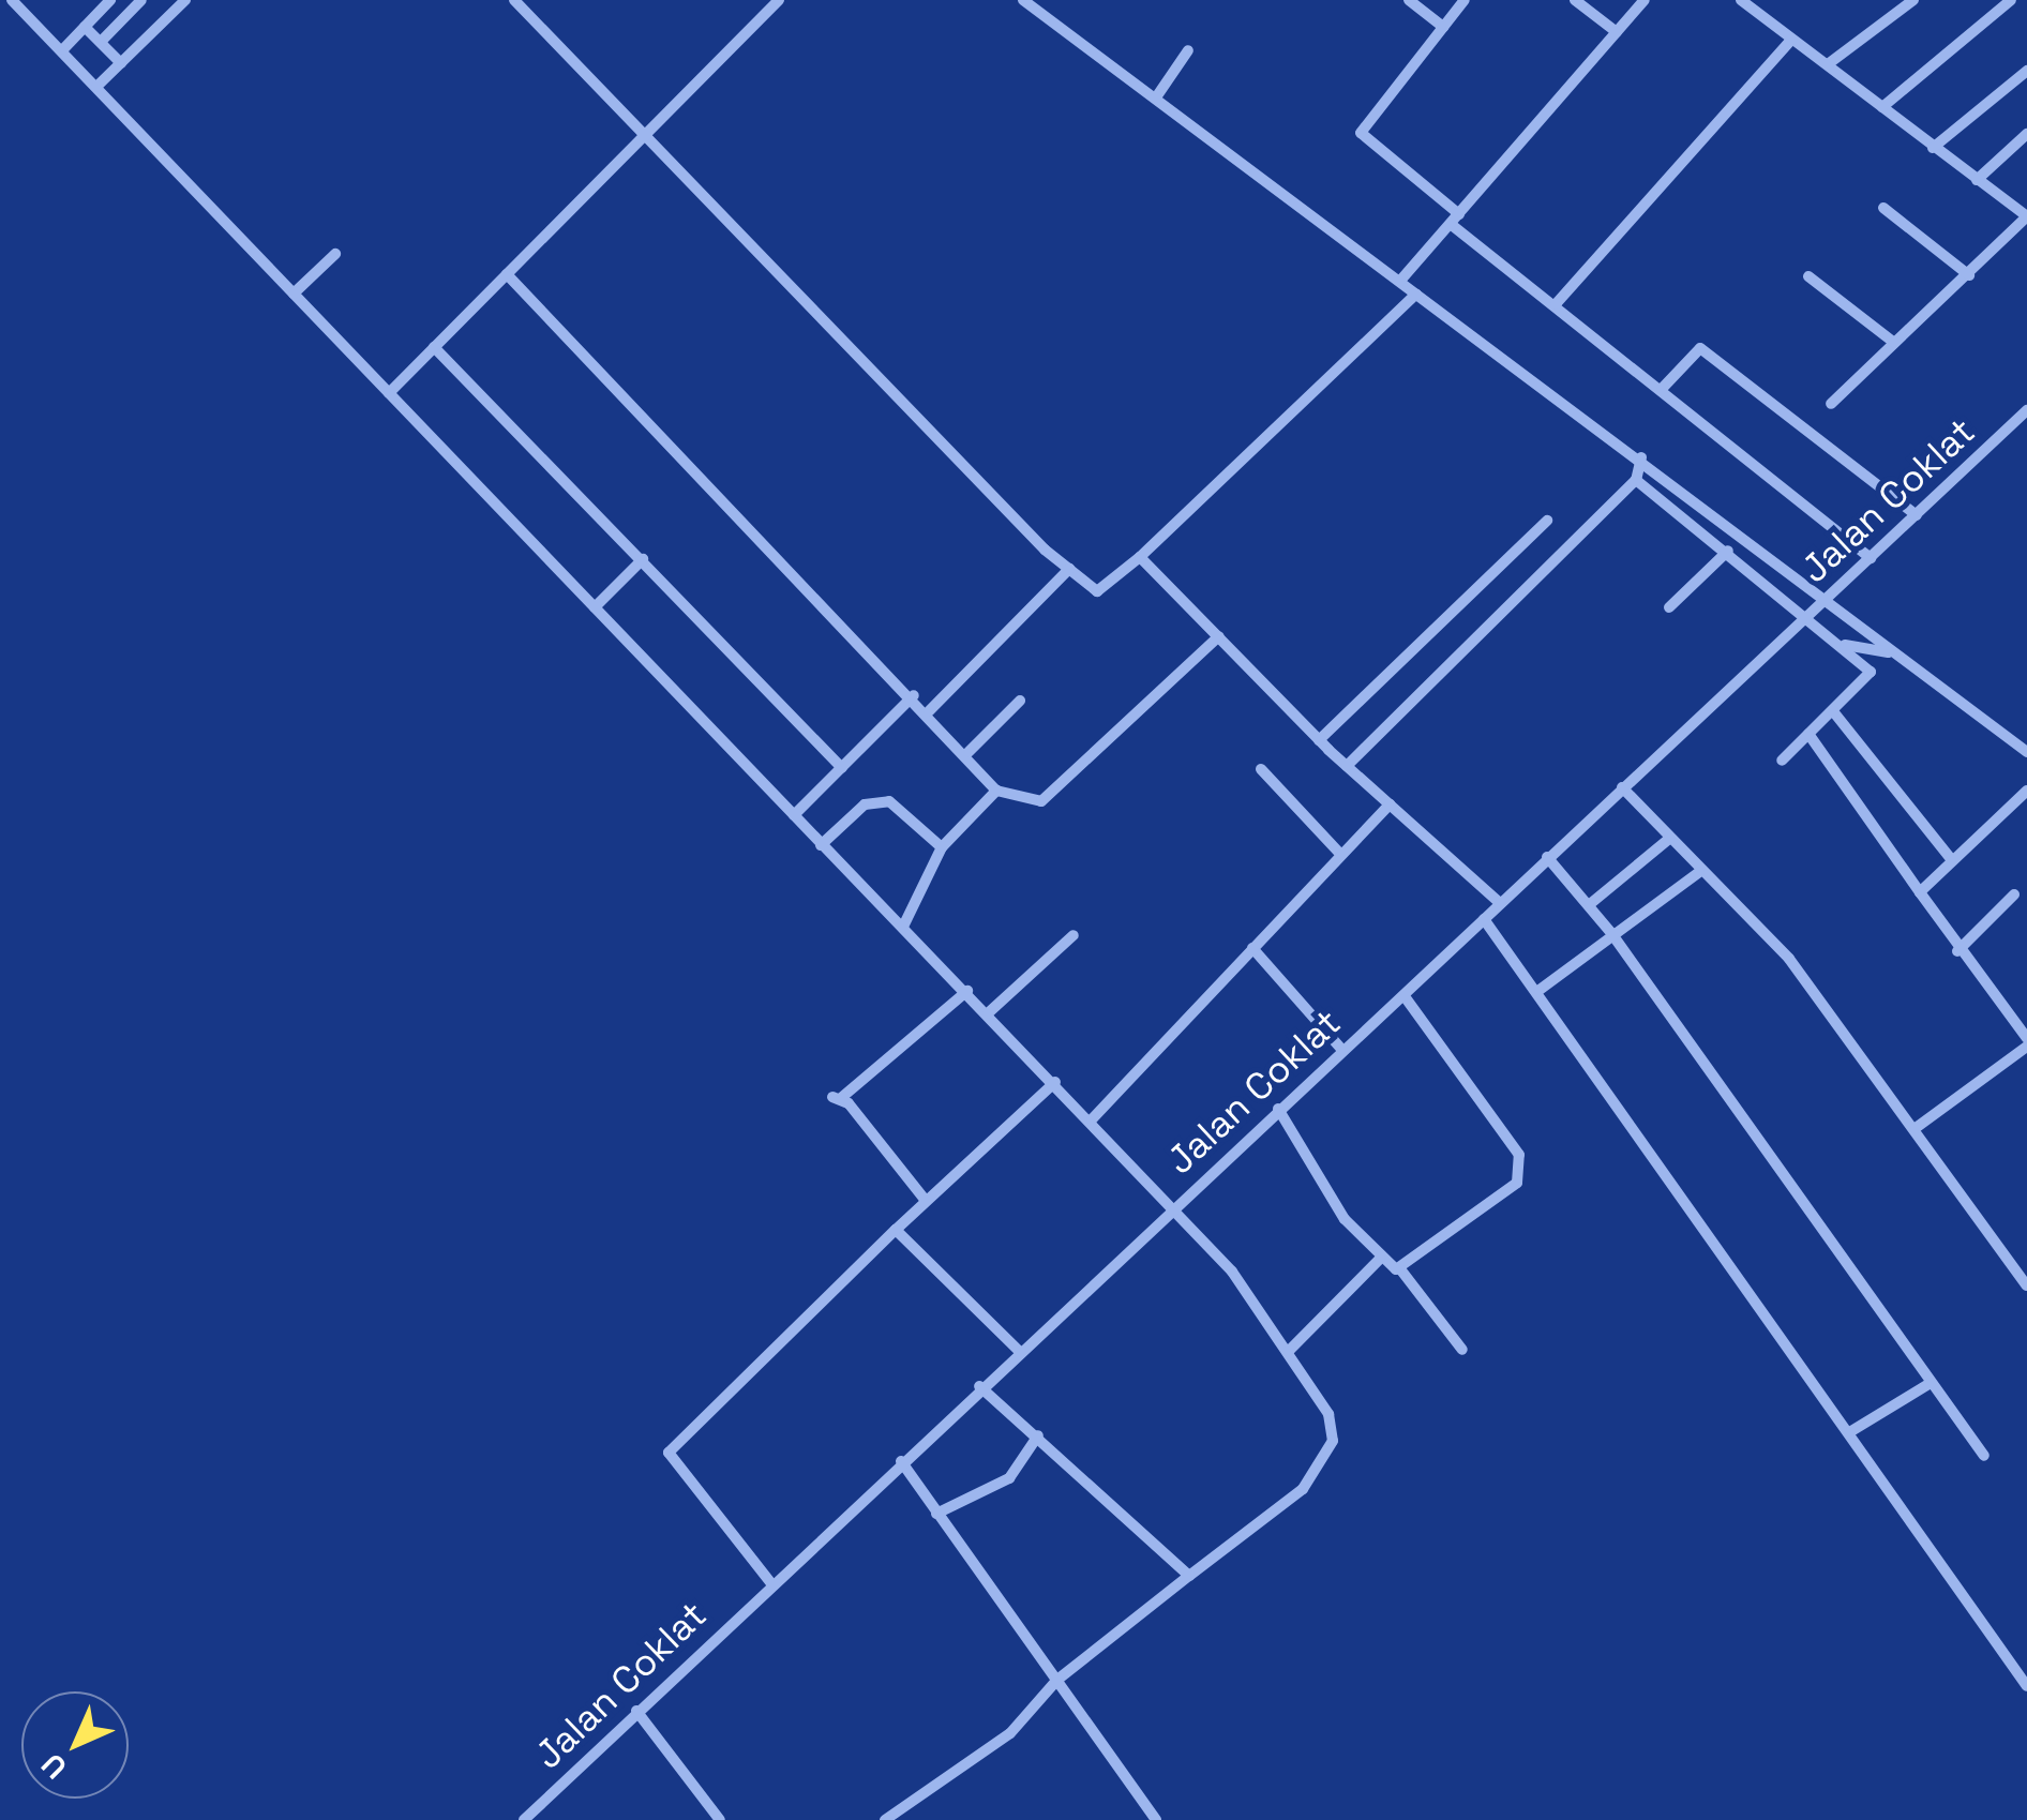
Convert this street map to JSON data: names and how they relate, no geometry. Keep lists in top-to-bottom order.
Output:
{
  "streets": {
    "street": ["Jalan Coklat"]
  },
  "north": "bottom left"
}
